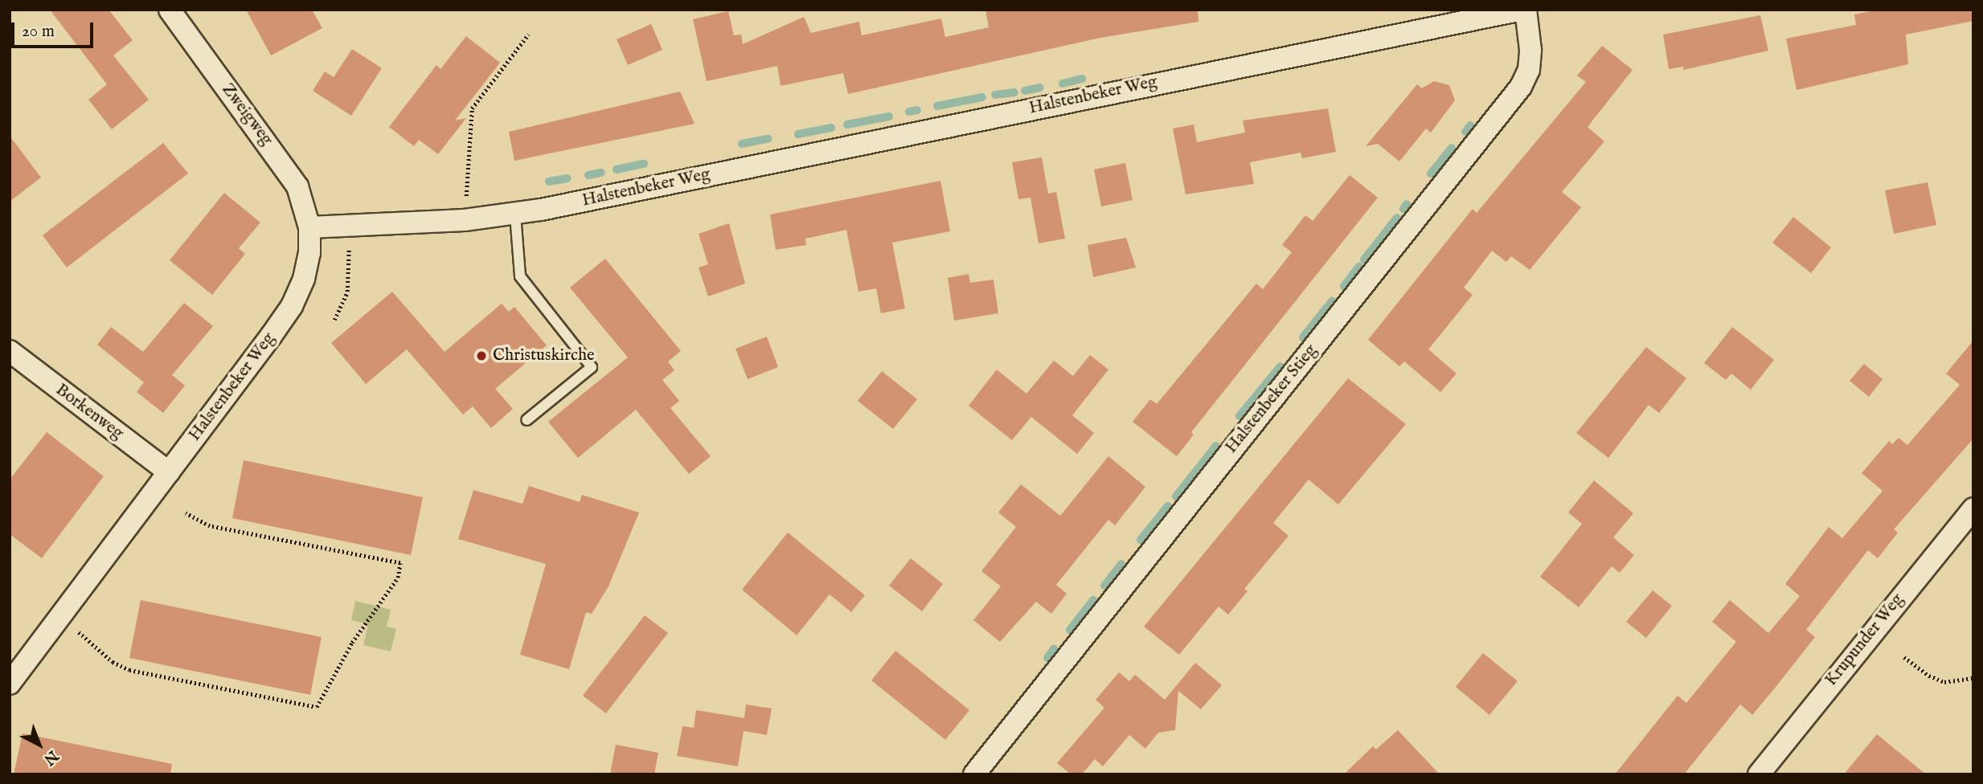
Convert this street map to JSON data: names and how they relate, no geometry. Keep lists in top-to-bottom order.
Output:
{
  "streets": {
    "street": [
      "Halstenbeker Weg",
      "Zweigweg",
      "Halstenbeker Stieg",
      "Borkenweg",
      "Krupunder Weg"
    ]
  },
  "crossings": [
    ["Halstenbeker Weg", "Zweigweg"],
    ["Halstenbeker Weg", "Halstenbeker Stieg"],
    ["Halstenbeker Weg", "Borkenweg"]
  ],
  "places": ["Christuskirche"],
  "scale_bar": "20 m",
  "north": "bottom right"
}
